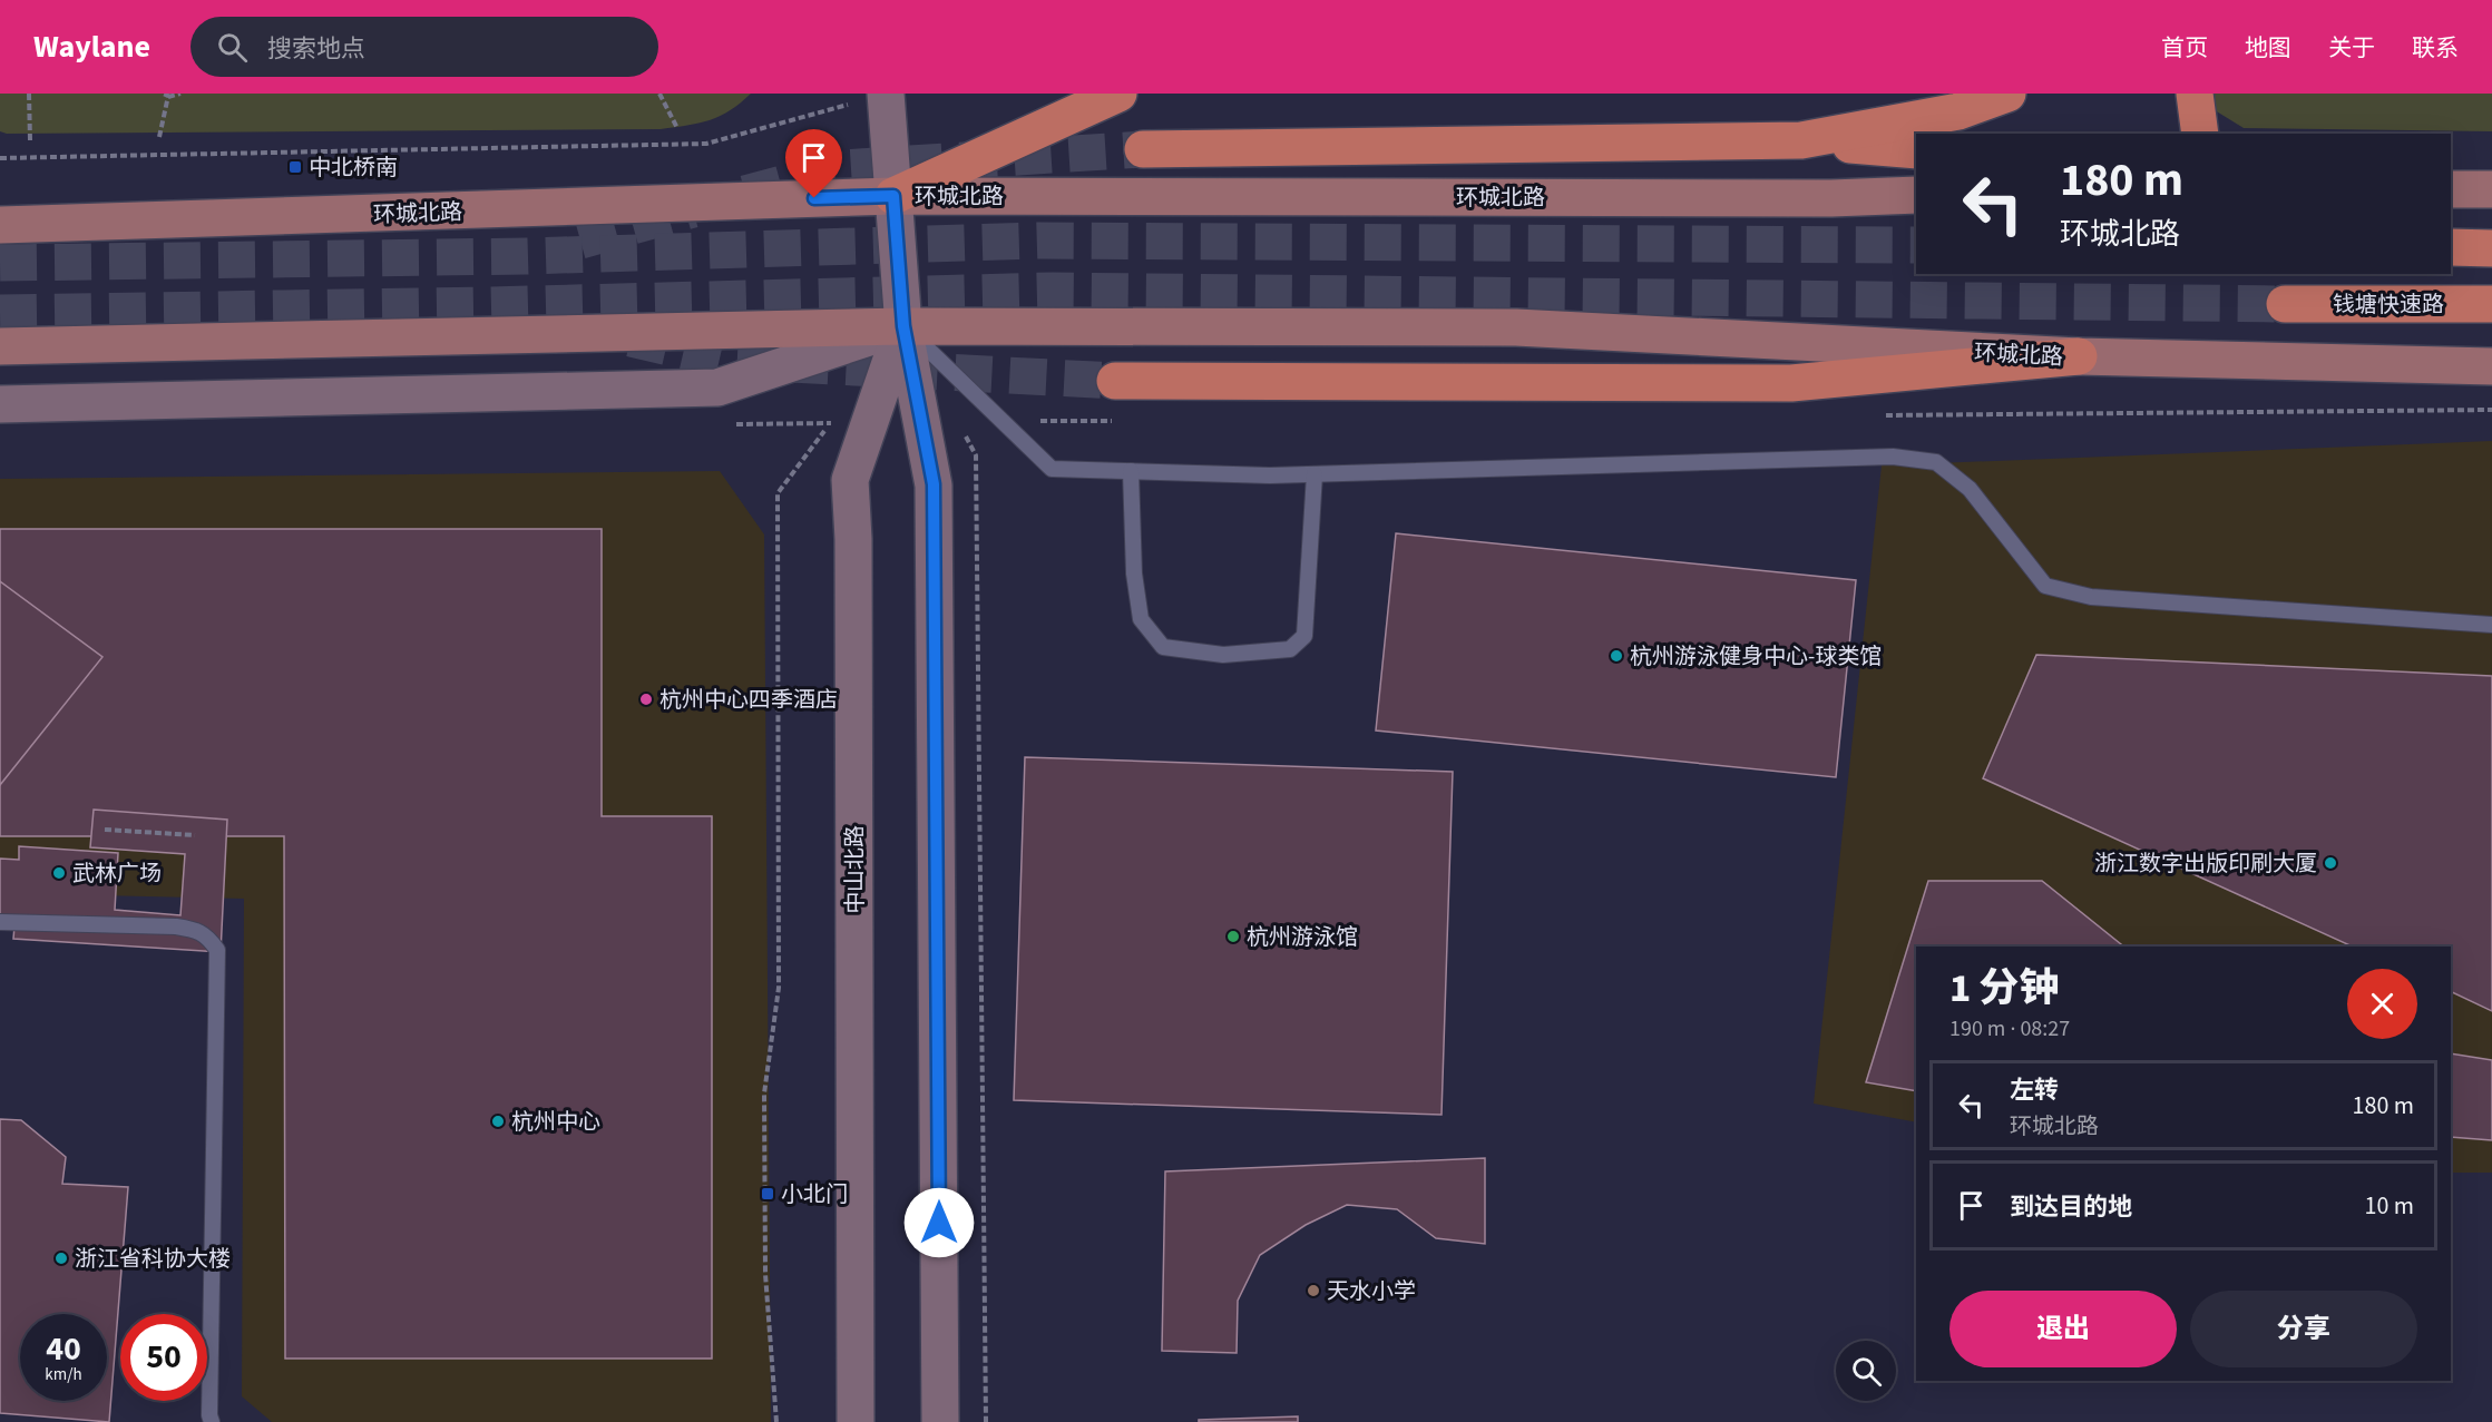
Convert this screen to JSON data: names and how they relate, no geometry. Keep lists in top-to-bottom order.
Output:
{
  "streets": {
    "highway": ["钱塘快速路"],
    "main road": ["环城北路", "中山北路"]
  },
  "crossings": [
    ["环城北路", "中山北路"]
  ],
  "places": {
    "transit": ["中北桥南", "小北门"],
    "other": [
      "杭州游泳健身中心-球类馆",
      "杭州中心四季酒店",
      "浙江数字出版印刷大厦",
      "武林广场",
      "杭州游泳馆",
      "杭州中心",
      "浙江省科协大楼",
      "天水小学"
    ]
  },
  "page": {
    "header": "Waylane",
    "search": "搜索地点",
    "nav": [
      "首页",
      "地图",
      "关于",
      "联系"
    ],
    "turn": ["180 m", "环城北路"],
    "heading": ["1 分钟", "190 m · 08:27"],
    "list": [
      {
        "name": "左转",
        "note": "环城北路",
        "value": "180 m"
      },
      {
        "name": "到达目的地",
        "value": "10 m"
      }
    ],
    "buttons": ["退出", "分享"],
    "speed": "40 km/h",
    "limit": "50"
  }
}
